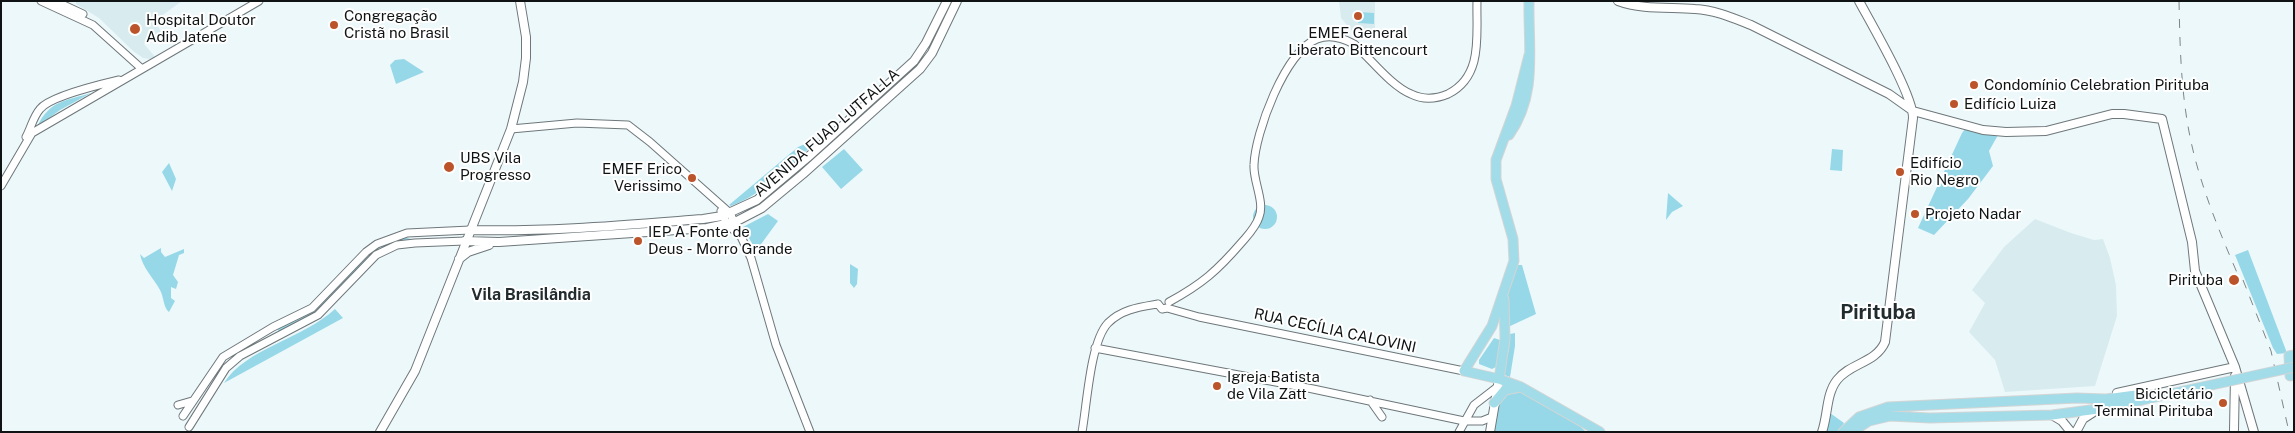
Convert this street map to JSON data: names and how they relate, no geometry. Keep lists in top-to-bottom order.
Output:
{
  "streets": {
    "main road": ["AVENIDA FUAD LUTFALLA", "RUA CECÍLIA CALOVINI"]
  },
  "districts": ["Vila Brasilândia", "Pirituba"],
  "places": [
    "EMEF General Liberato Bittencourt",
    "Congregação Cristã no Brasil",
    "Hospital Doutor Adib Jatene",
    "Condomínio Celebration Pirituba",
    "Edifício Luiza",
    "UBS Vila Progresso",
    "Edifício Rio Negro",
    "EMEF Erico Verissimo",
    "Projeto Nadar",
    "IEP A Fonte de Deus - Morro Grande",
    "Pirituba",
    "Igreja Batista de Vila Zatt",
    "Bicicletário Terminal Pirituba"
  ]
}
